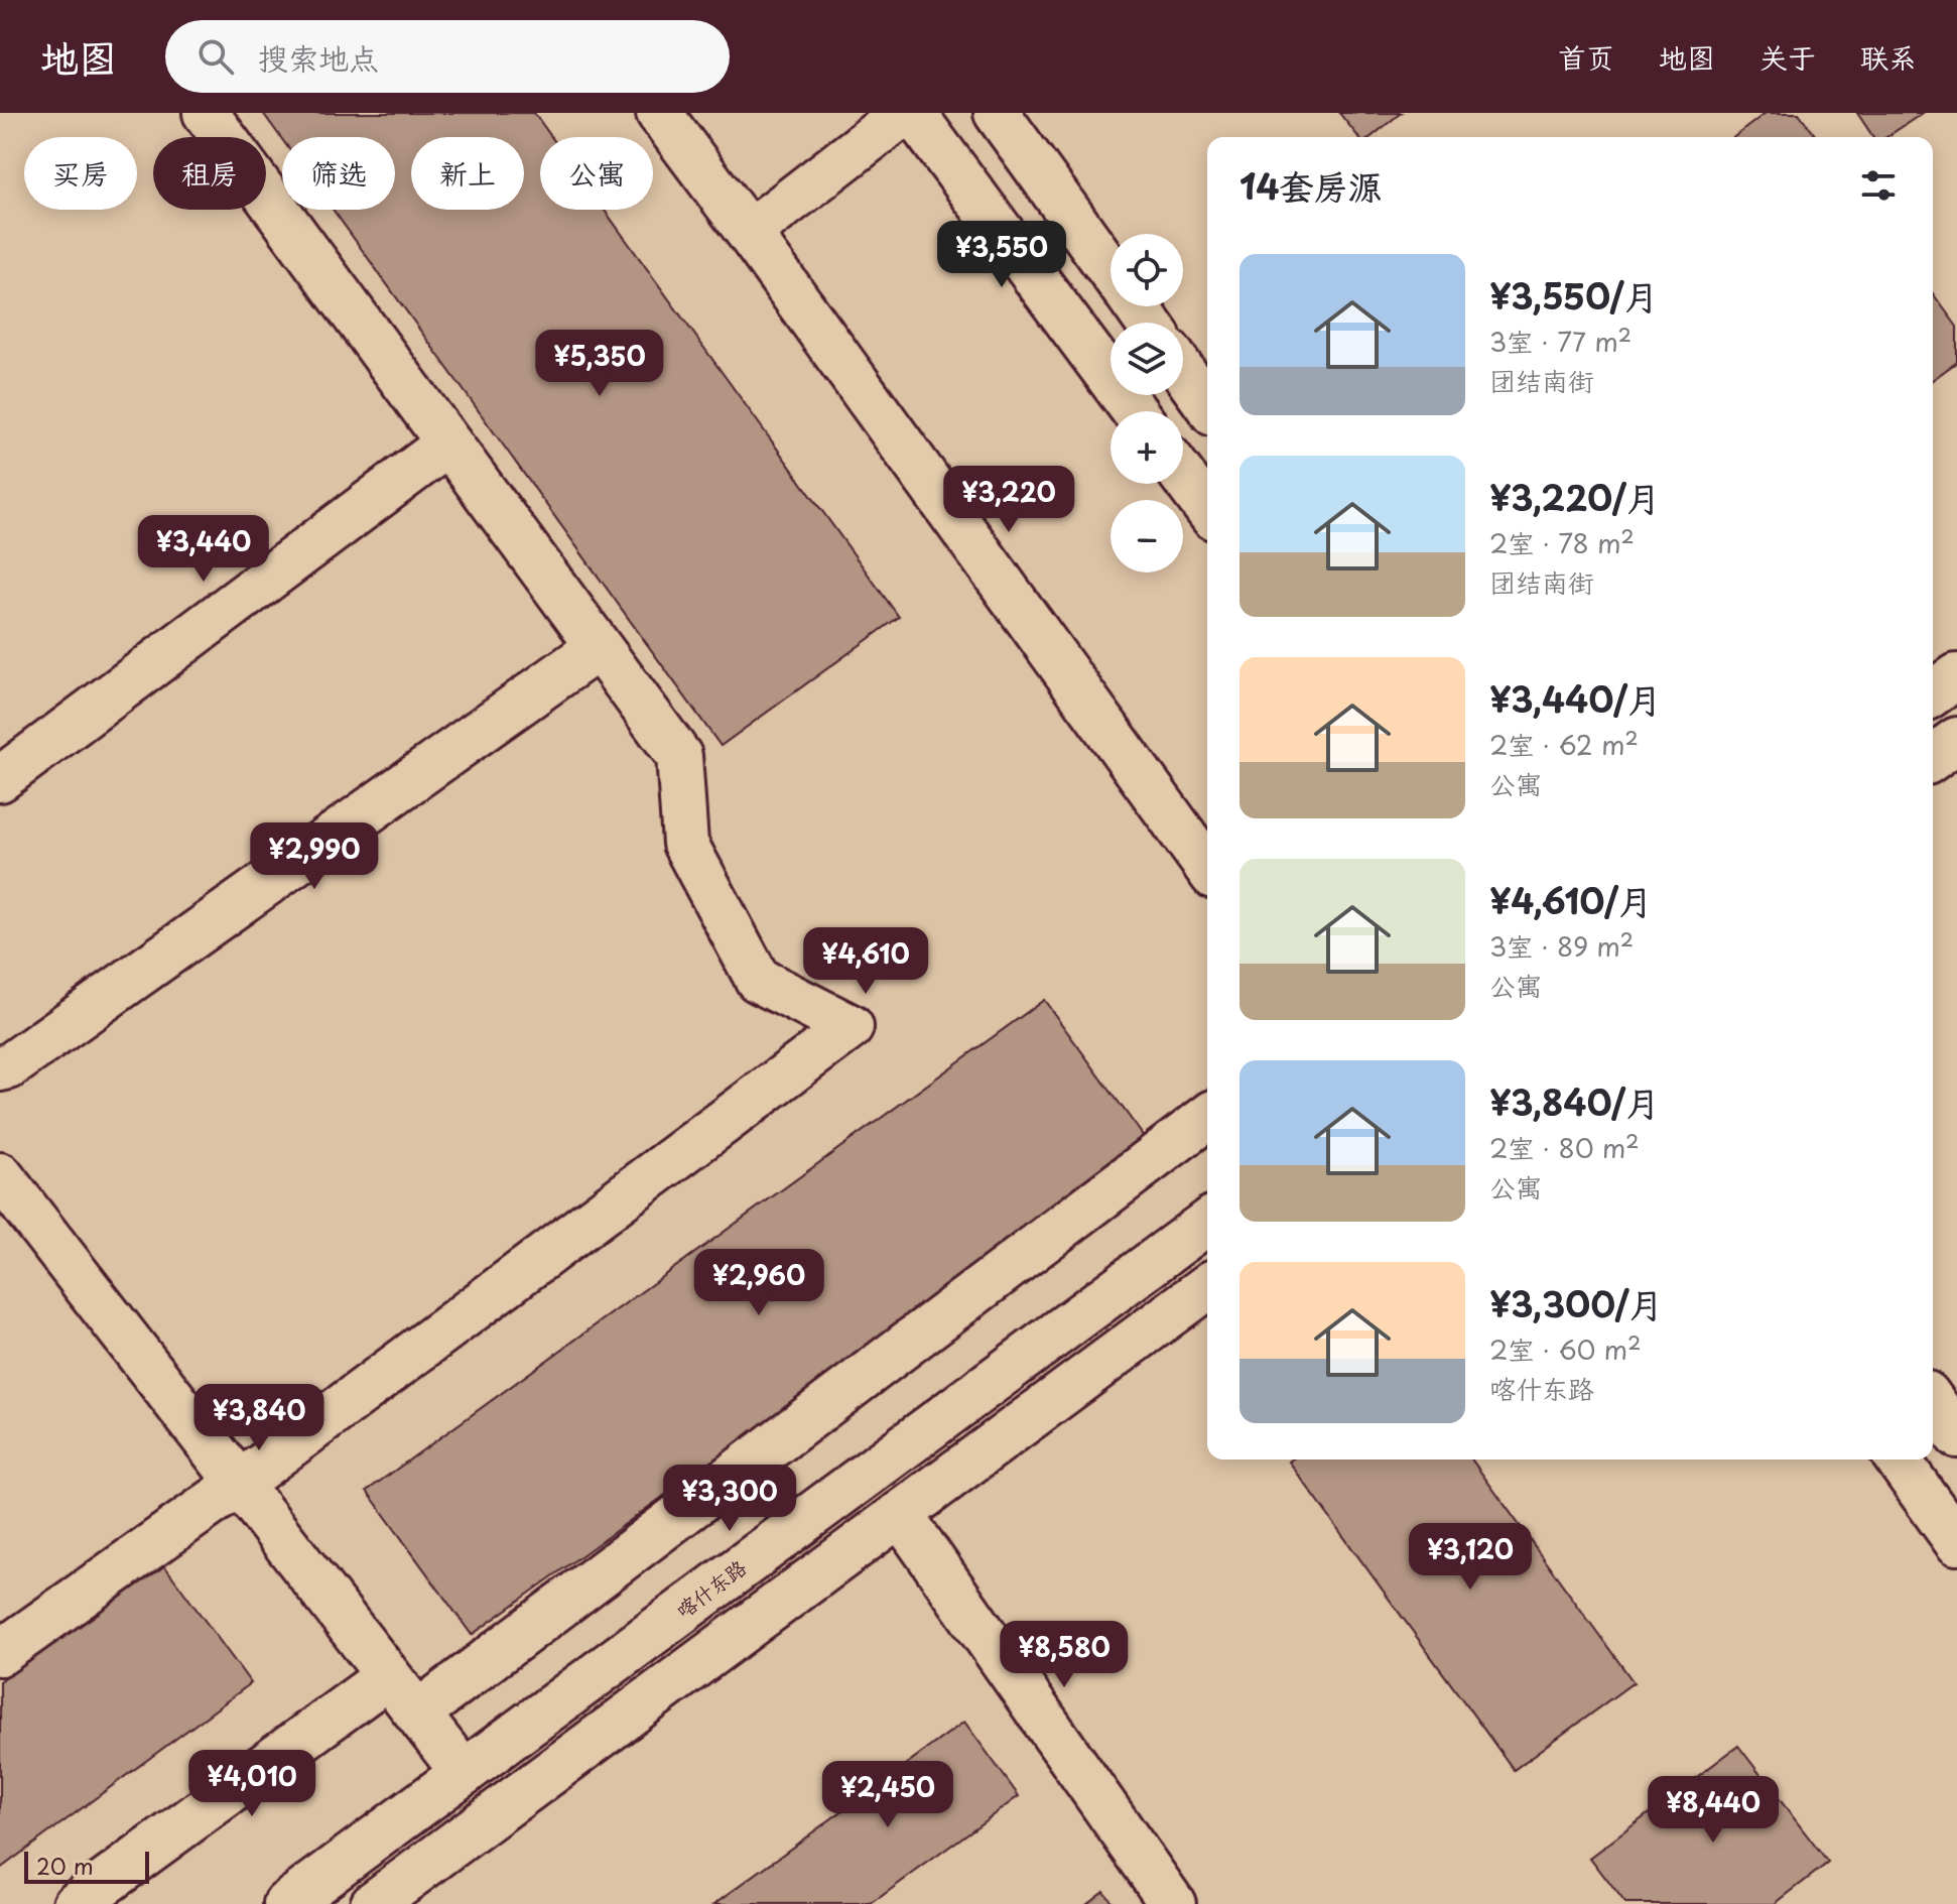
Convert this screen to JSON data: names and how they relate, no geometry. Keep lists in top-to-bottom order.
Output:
{
  "streets": {
    "street": ["喀什东路"]
  },
  "scale_bar": "20 m",
  "page": {
    "header": "地图",
    "search": "搜索地点",
    "nav": [
      "首页",
      "地图",
      "关于",
      "联系"
    ],
    "chip": [
      "买房",
      "租房",
      "筛选",
      "新上",
      "公寓"
    ],
    "heading": "14套房源",
    "price": [
      "¥3,550",
      "¥5,350",
      "¥3,220",
      "¥3,440",
      "¥2,990",
      "¥4,610",
      "¥2,960",
      "¥3,840",
      "¥3,300",
      "¥3,120",
      "¥8,580",
      "¥4,010",
      "¥2,450",
      "¥8,440"
    ],
    "map_buttons": ["+", "−"],
    "list": [
      {
        "name": "¥3,550/月",
        "note": "3室 · 77 m² · 团结南街"
      },
      {
        "name": "¥3,220/月",
        "note": "2室 · 78 m² · 团结南街"
      },
      {
        "name": "¥3,440/月",
        "note": "2室 · 62 m² · 公寓"
      },
      {
        "name": "¥4,610/月",
        "note": "3室 · 89 m² · 公寓"
      },
      {
        "name": "¥3,840/月",
        "note": "2室 · 80 m² · 公寓"
      },
      {
        "name": "¥3,300/月",
        "note": "2室 · 60 m² · 喀什东路"
      }
    ],
    "scale": "20 m"
  }
}
